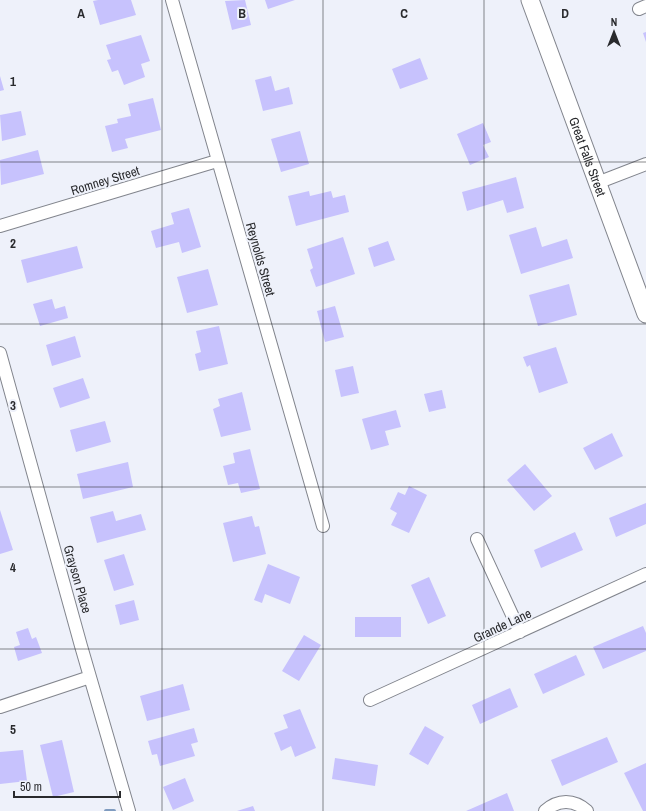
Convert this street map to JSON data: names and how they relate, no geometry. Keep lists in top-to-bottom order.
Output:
{
  "streets": {
    "main road": ["Great Falls Street"],
    "street": [
      "Romney Street",
      "Reynolds Street",
      "Grayson Place",
      "Grande Lane"
    ]
  },
  "crossings": [
    ["Romney Street", "Reynolds Street"]
  ],
  "scale_bar": "50 m",
  "north": "top",
  "grid": {
    "columns": [
      "A",
      "B",
      "C",
      "D"
    ],
    "rows": [
      "1",
      "2",
      "3",
      "4",
      "5"
    ]
  }
}
